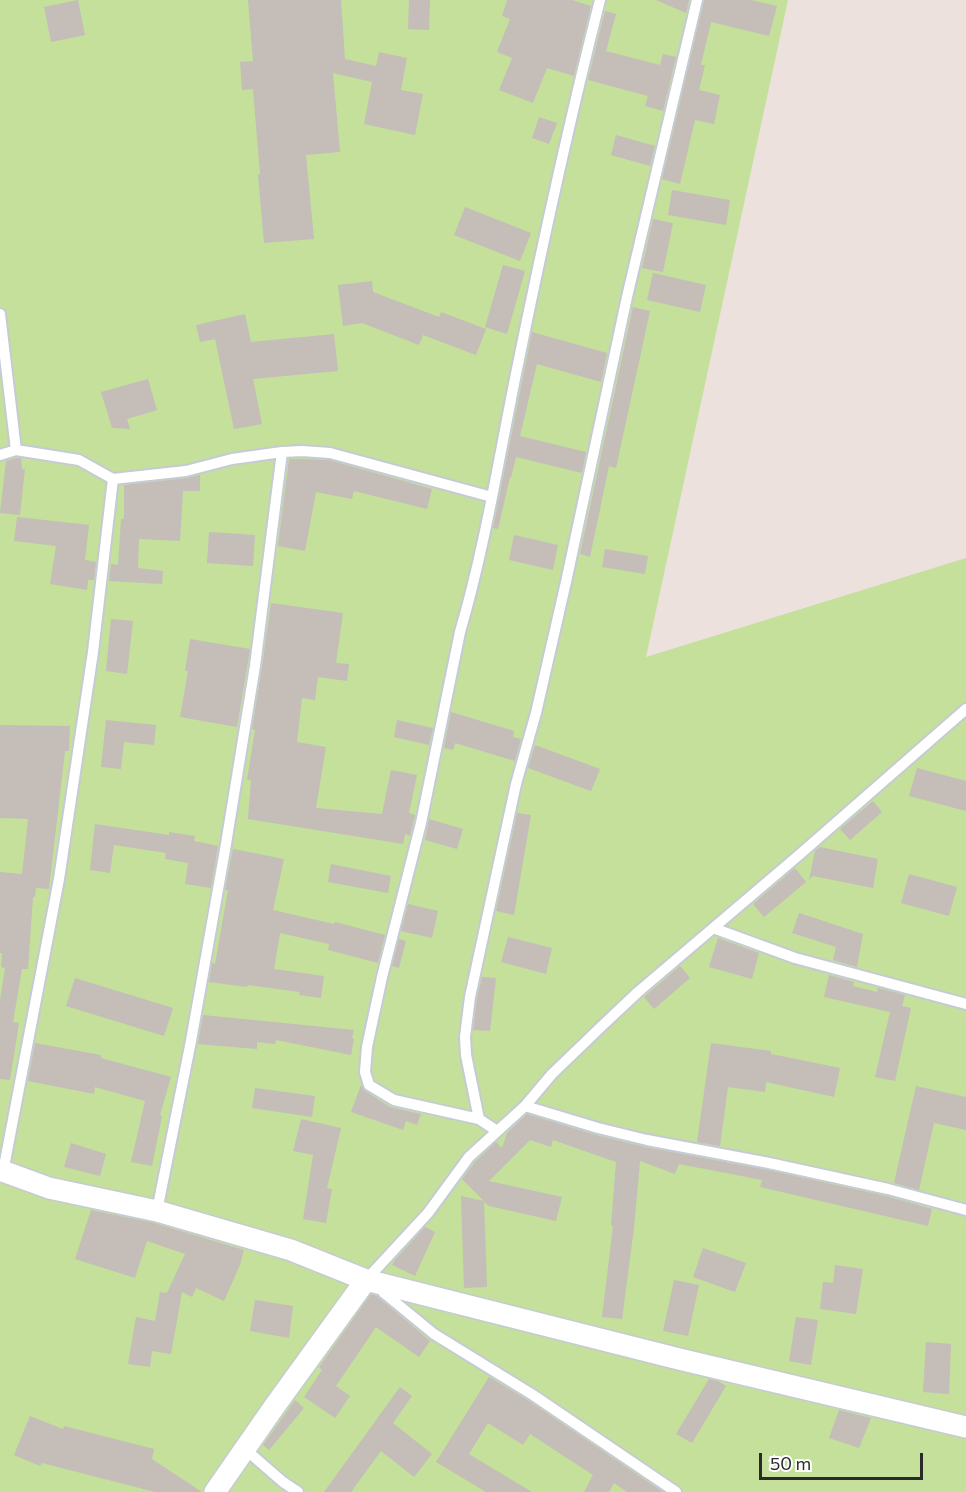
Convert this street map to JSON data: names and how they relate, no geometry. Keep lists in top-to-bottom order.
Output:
{
  "scale_bar": "50 m"
}
